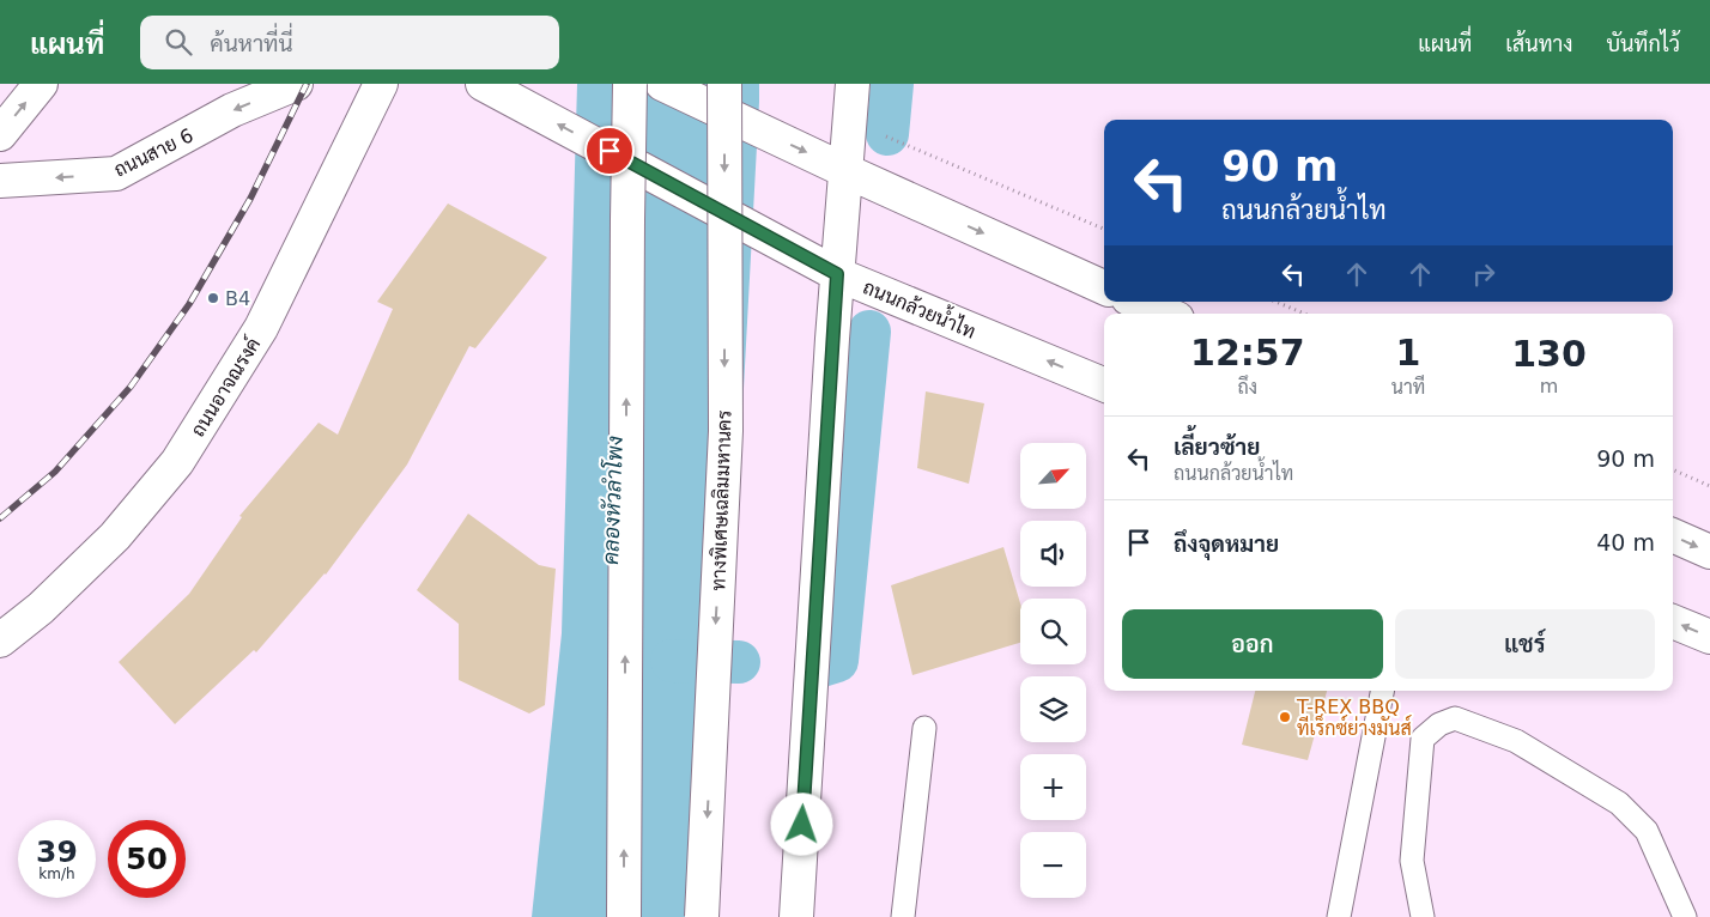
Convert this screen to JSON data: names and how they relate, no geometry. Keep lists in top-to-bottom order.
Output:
{
  "streets": {
    "main road": [
      "ถนนสาย 6",
      "ถนนกล้วยน้ำไท",
      "ถนนอาจณรงค์",
      "ทางพิเศษเฉลิมมหานคร"
    ]
  },
  "one_way": ["ถนนสาย 6"],
  "water": ["คลองหัวลำโพง"],
  "places": ["B4", "T-REX BBQ ทีเร็กซ์ย่างมันส์"],
  "north": "top right",
  "page": {
    "header": "แผนที่",
    "search": "ค้นหาที่นี่",
    "nav": ["แผนที่", "เส้นทาง", "บันทึกไว้"],
    "turn": ["90 m", "ถนนกล้วยน้ำไท"],
    "eta": [
      "12:57",
      "ถึง",
      "1",
      "นาที",
      "130",
      "m"
    ],
    "list": [
      {
        "name": "เลี้ยวซ้าย",
        "note": "ถนนกล้วยน้ำไท",
        "value": "90 m"
      },
      {
        "name": "ถึงจุดหมาย",
        "value": "40 m"
      }
    ],
    "map_buttons": ["+", "−"],
    "buttons": ["ออก", "แชร์"],
    "speed": "39 km/h",
    "limit": "50"
  }
}
